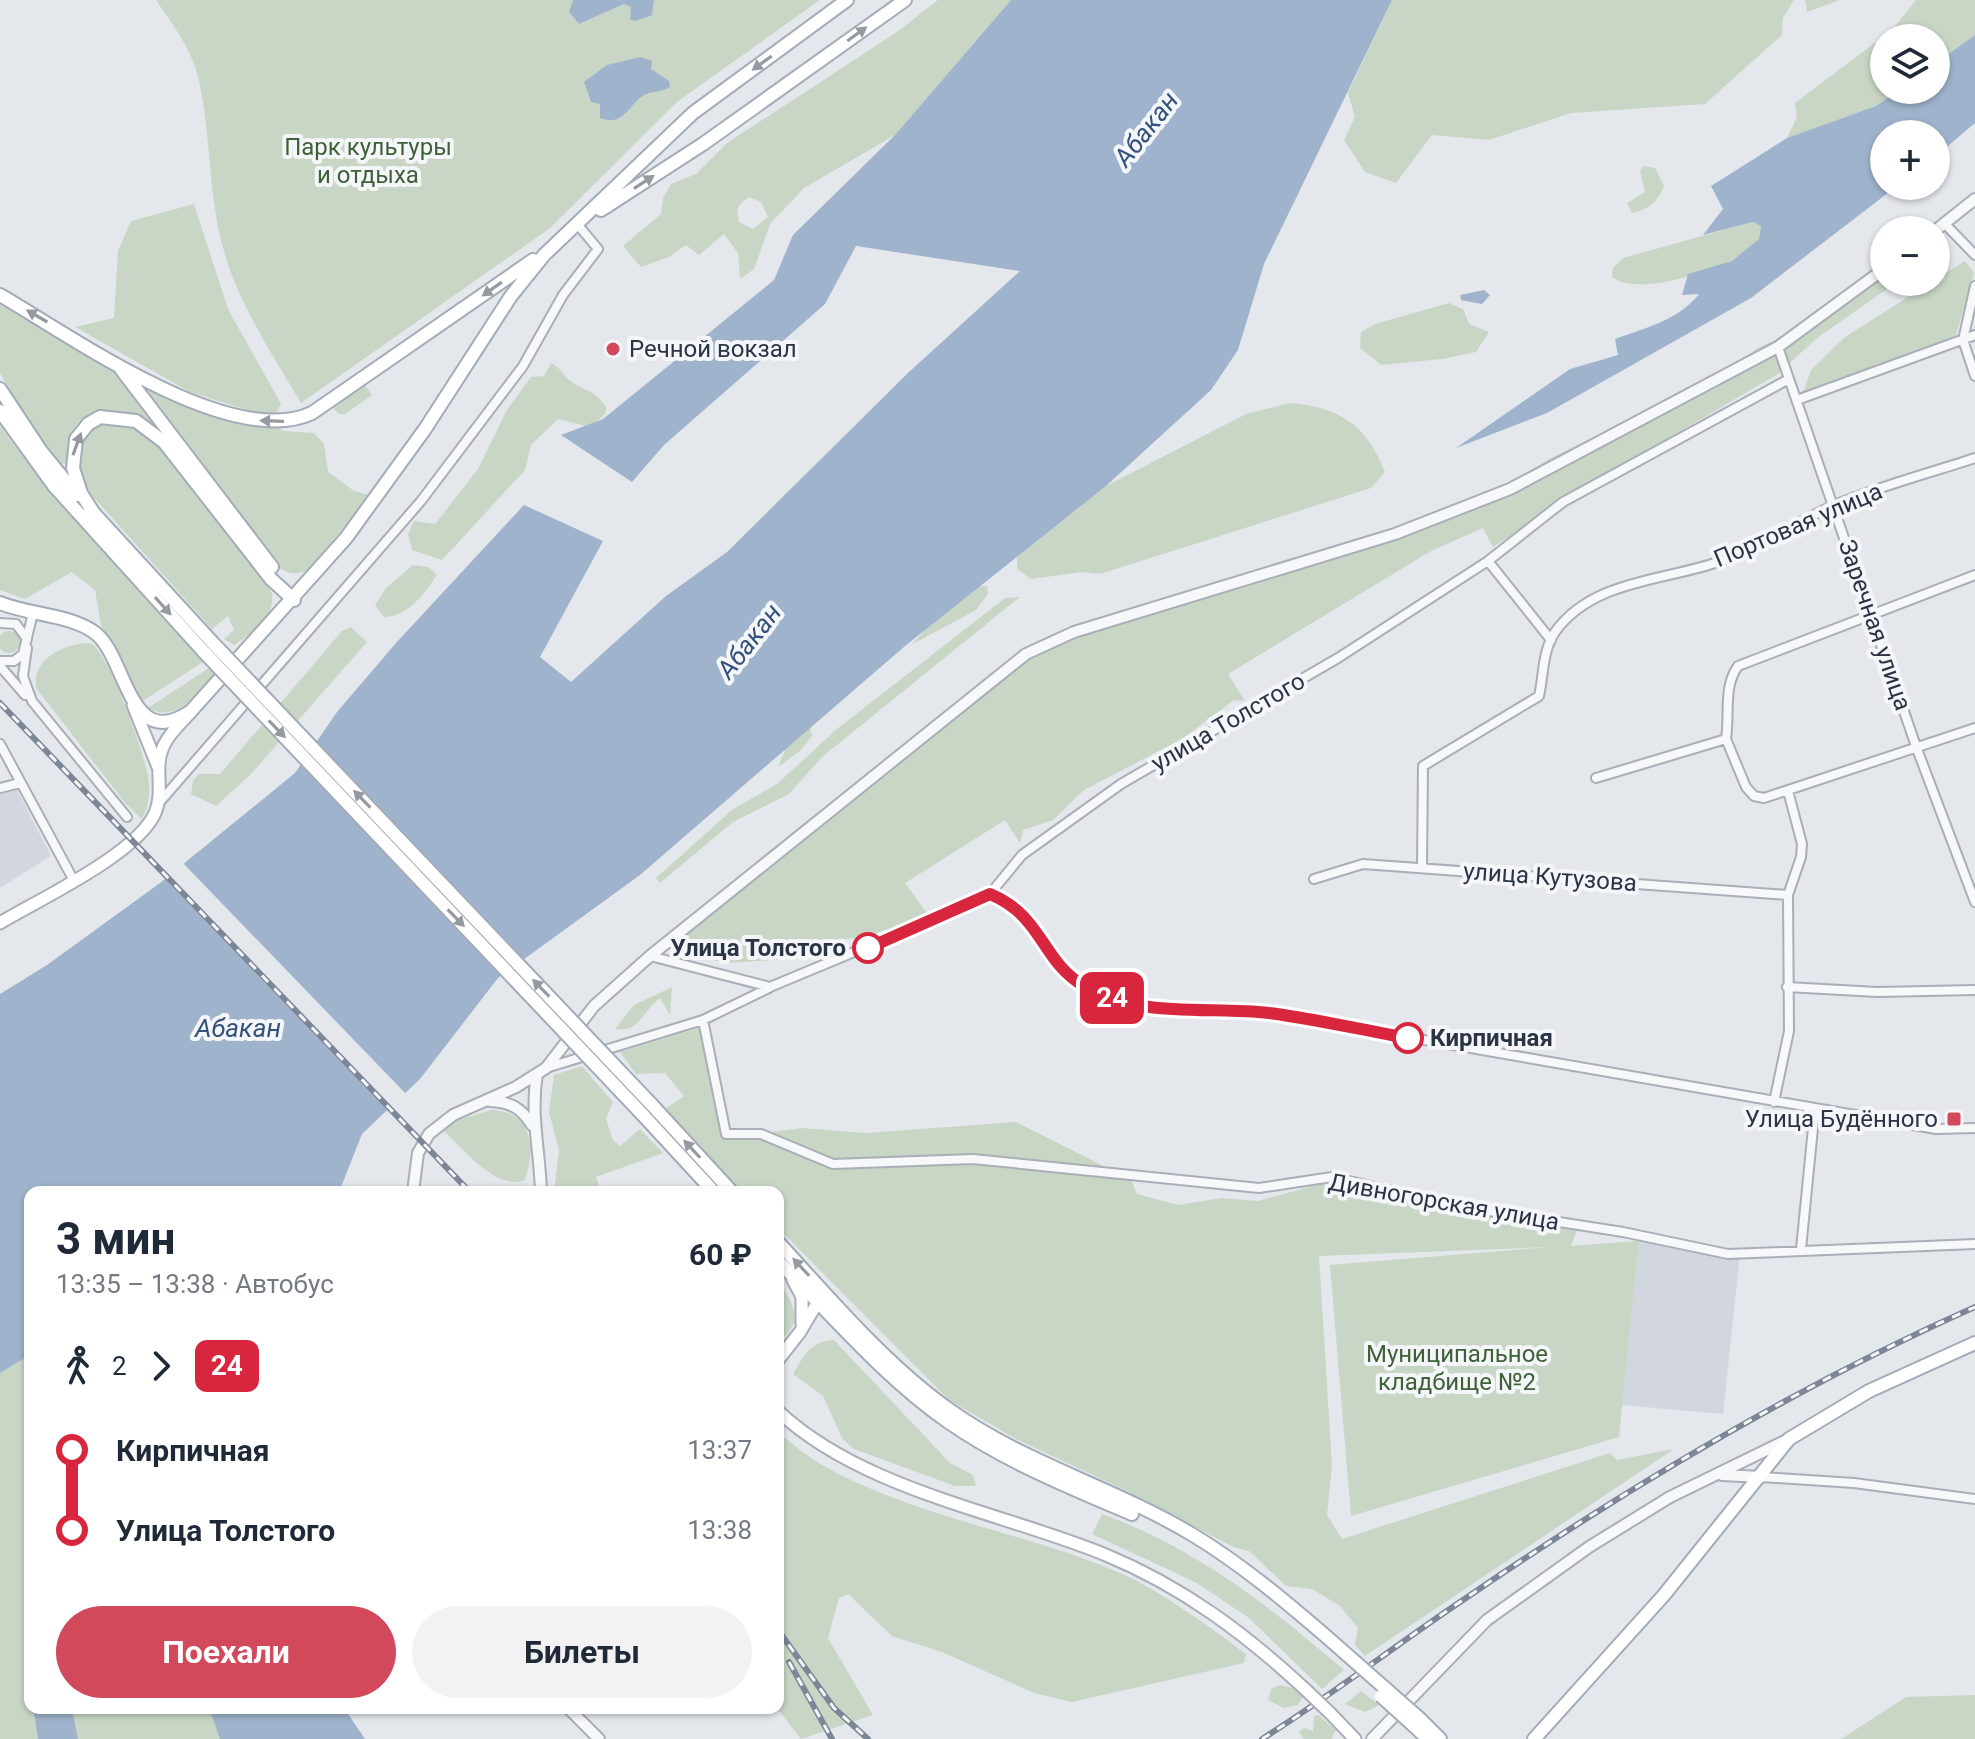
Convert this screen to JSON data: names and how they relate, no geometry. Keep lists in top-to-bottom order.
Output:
{
  "streets": {
    "street": [
      "Портовая улица",
      "Заречная улица",
      "улица Толстого",
      "улица Кутузова",
      "Дивногорская улица"
    ]
  },
  "crossings": [
    ["Портовая улица", "Заречная улица"],
    ["Портовая улица", "улица Кутузова"],
    ["Заречная улица", "улица Толстого"],
    ["улица Толстого", "Дивногорская улица"]
  ],
  "water": ["Абакан"],
  "parks": ["Парк культуры и отдыха", "Муниципальное кладбище №2"],
  "places": {
    "other": ["Речной вокзал", "Улица Толстого", "Кирпичная"],
    "transit": ["Улица Будённого"]
  },
  "lines": ["bus line 24"],
  "page": {
    "on_map": "24",
    "map_buttons": ["+", "−"],
    "heading": ["3 мин", "13:35 – 13:38 · Автобус", "60 ₽"],
    "legs": ["2", "24"],
    "list": [
      {
        "name": "Кирпичная",
        "value": "13:37"
      },
      {
        "name": "Улица Толстого",
        "value": "13:38"
      }
    ],
    "buttons": ["Поехали", "Билеты"]
  }
}
